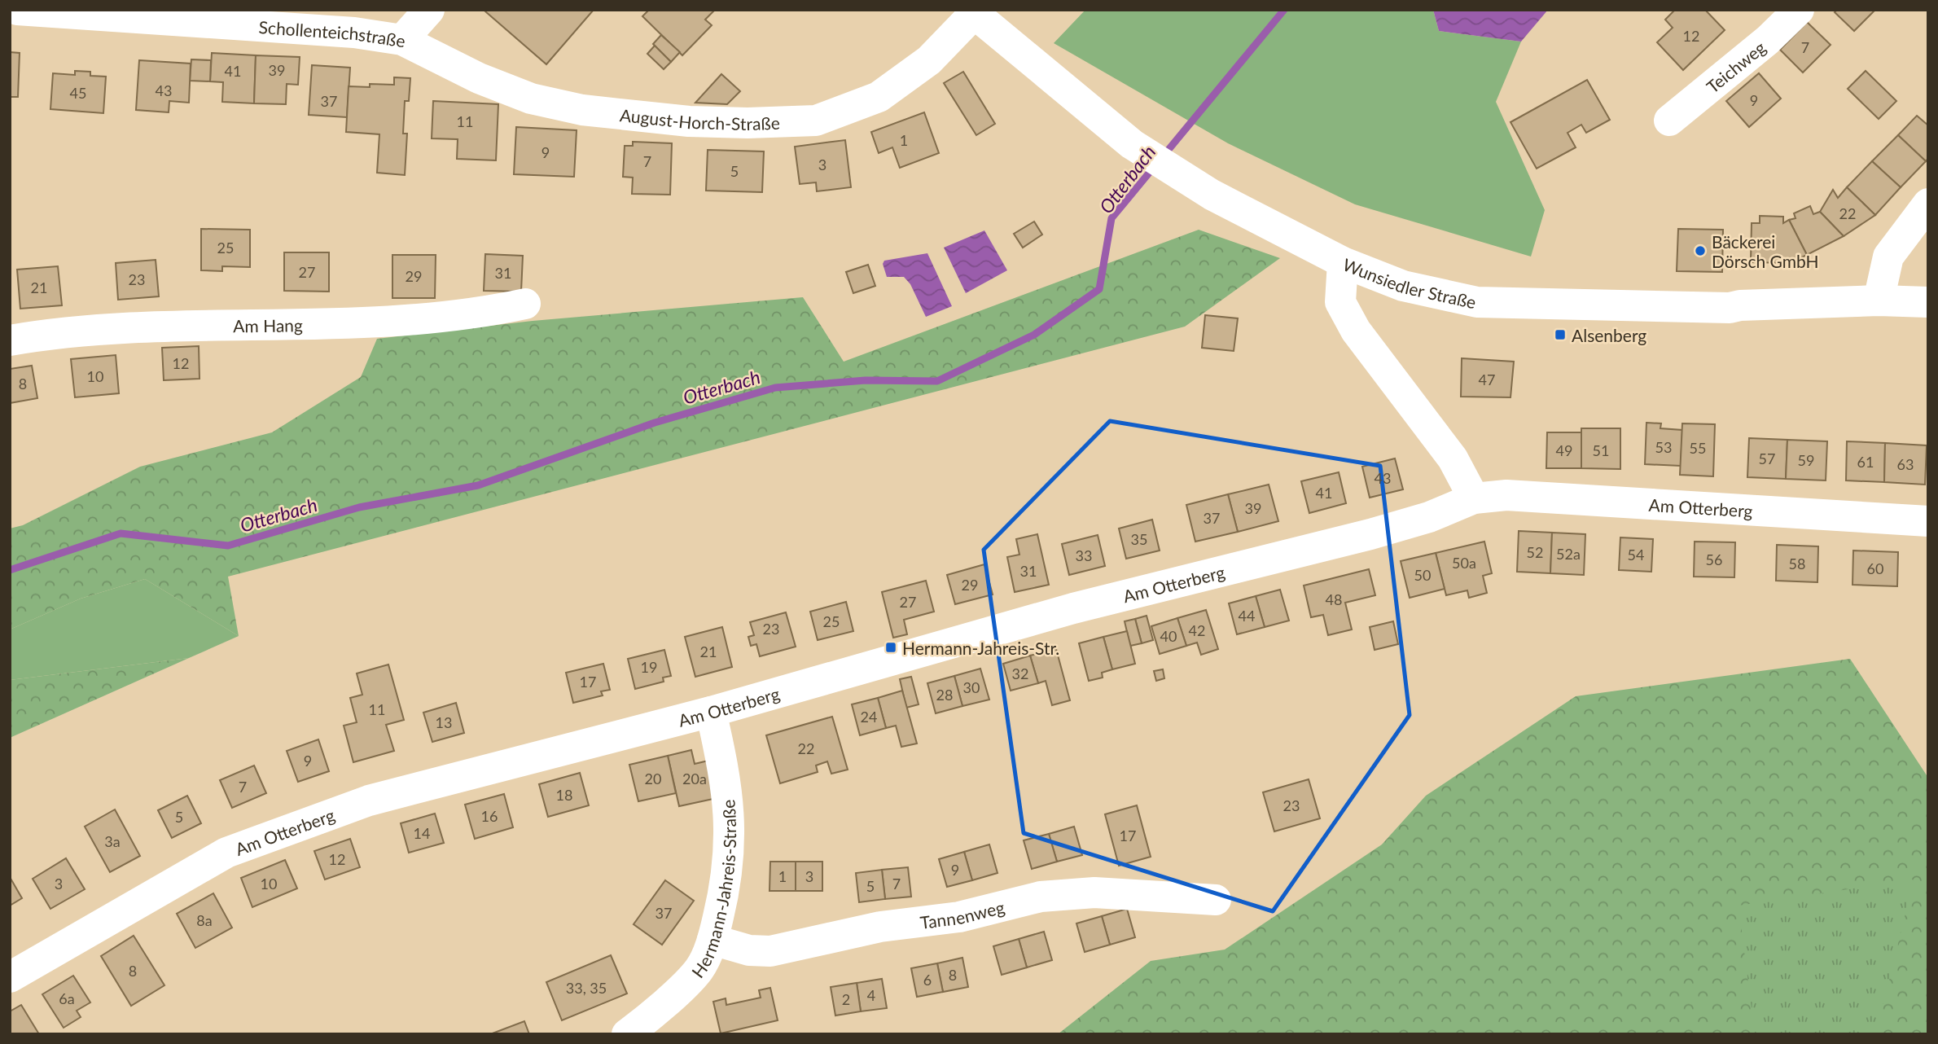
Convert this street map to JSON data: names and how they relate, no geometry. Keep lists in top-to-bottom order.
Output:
{
  "streets": {
    "street": [
      "Schollenteichstraße",
      "Teichweg",
      "August-Horch-Straße",
      "Wunsiedler Straße",
      "Am Hang",
      "Am Otterberg",
      "Hermann-Jahreis-Straße",
      "Tannenweg"
    ]
  },
  "crossings": [
    ["Schollenteichstraße", "August-Horch-Straße"],
    ["August-Horch-Straße", "Wunsiedler Straße"],
    ["Am Otterberg", "Hermann-Jahreis-Straße"],
    ["Hermann-Jahreis-Straße", "Tannenweg"]
  ],
  "water": ["Otterbach"],
  "places": {
    "other": ["Bäckerei Dörsch GmbH"],
    "transit": ["Alsenberg", "Hermann-Jahreis-Str."]
  },
  "house_numbers": [
    "12",
    "7",
    "39",
    "41",
    "43",
    "45",
    "9",
    "37",
    "11",
    "1",
    "9",
    "7",
    "3",
    "5",
    "22",
    "25",
    "27",
    "31",
    "29",
    "23",
    "21",
    "12",
    "10",
    "47",
    "8",
    "53",
    "55",
    "49",
    "51",
    "57",
    "59",
    "61",
    "63",
    "43",
    "41",
    "39",
    "37",
    "35",
    "52",
    "52a",
    "54",
    "33",
    "56",
    "50a",
    "58",
    "60",
    "31",
    "50",
    "29",
    "48",
    "27",
    "44",
    "25",
    "23",
    "42",
    "40",
    "21",
    "19",
    "32",
    "17",
    "30",
    "28",
    "11",
    "24",
    "13",
    "22",
    "9",
    "20",
    "20a",
    "7",
    "18",
    "23",
    "16",
    "5",
    "14",
    "17",
    "3a",
    "12",
    "9",
    "1",
    "3",
    "3",
    "10",
    "7",
    "5",
    "37",
    "8a",
    "8",
    "8",
    "6",
    "33, 35",
    "4",
    "6a",
    "2"
  ]
}
